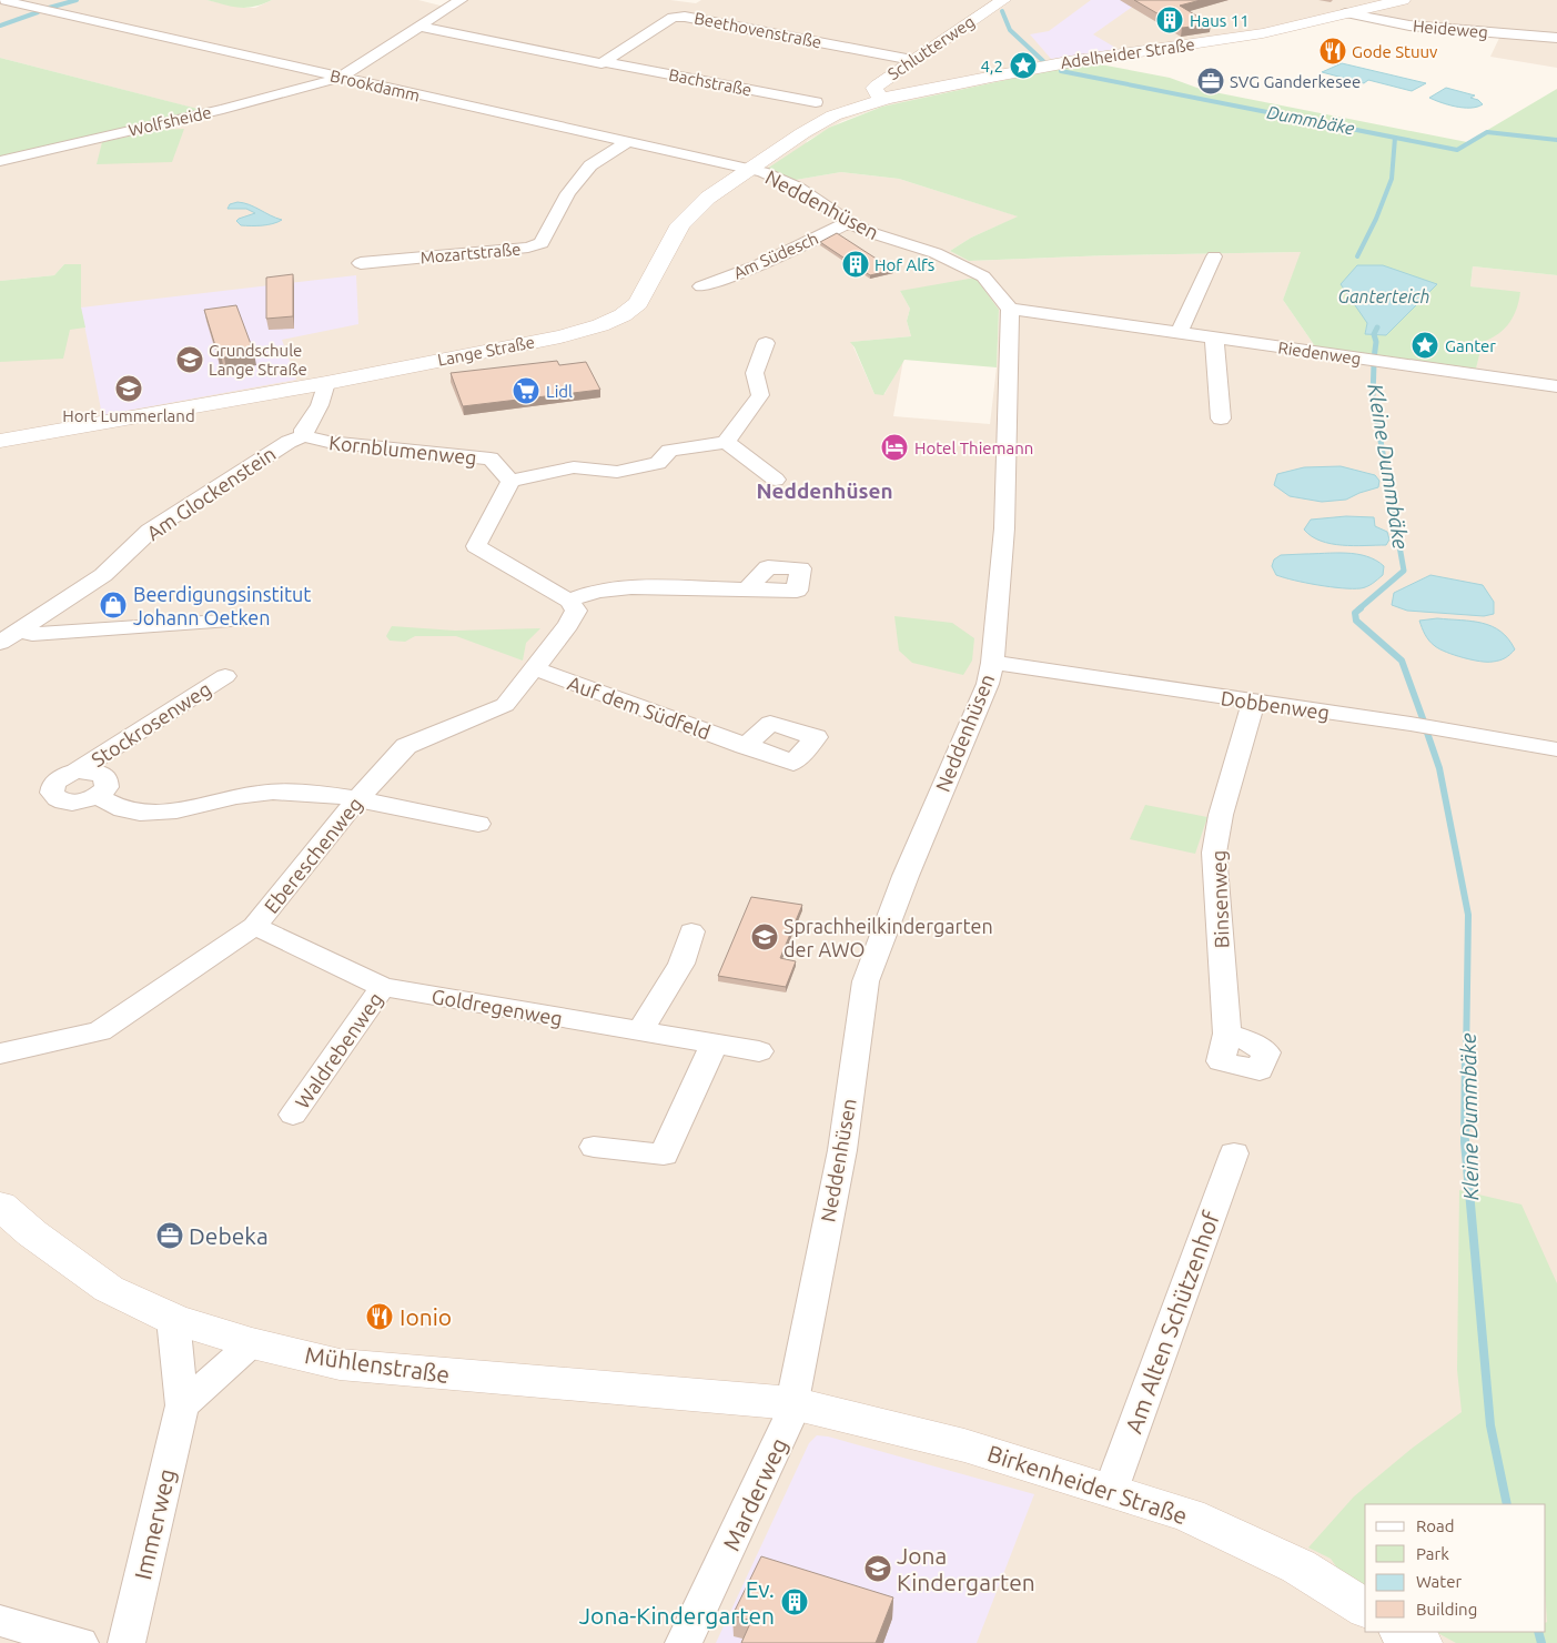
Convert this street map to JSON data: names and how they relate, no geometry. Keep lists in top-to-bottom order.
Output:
{
  "streets": {
    "street": [
      "Heideweg",
      "Beethovenstraße",
      "Schlutterweg",
      "Adelheider Straße",
      "Bachstraße",
      "Brookdamm",
      "Wolfsheide",
      "Neddenhüsen",
      "Mozartstraße",
      "Am Südesch",
      "Lange Straße",
      "Riedenweg",
      "Kornblumenweg",
      "Am Glockenstein",
      "Dobbenweg",
      "Auf dem Südfeld",
      "Stockrosenweg",
      "Ebereschenweg",
      "Binsenweg",
      "Goldregenweg",
      "Waldrebenweg",
      "Am Alten Schützenhof",
      "Mühlenstraße",
      "Birkenheider Straße",
      "Marderweg",
      "Immerweg"
    ]
  },
  "crossings": [
    ["Heideweg", "Adelheider Straße"],
    ["Beethovenstraße", "Schlutterweg"],
    ["Beethovenstraße", "Bachstraße"],
    ["Schlutterweg", "Adelheider Straße"],
    ["Schlutterweg", "Lange Straße"],
    ["Adelheider Straße", "Lange Straße"],
    ["Brookdamm", "Wolfsheide"],
    ["Brookdamm", "Neddenhüsen"],
    ["Brookdamm", "Mozartstraße"],
    ["Brookdamm", "Lange Straße"],
    ["Neddenhüsen", "Am Südesch"],
    ["Neddenhüsen", "Lange Straße"],
    ["Neddenhüsen", "Riedenweg"],
    ["Neddenhüsen", "Dobbenweg"],
    ["Neddenhüsen", "Mühlenstraße"],
    ["Neddenhüsen", "Birkenheider Straße"],
    ["Neddenhüsen", "Marderweg"],
    ["Kornblumenweg", "Am Glockenstein"],
    ["Dobbenweg", "Binsenweg"],
    ["Auf dem Südfeld", "Ebereschenweg"],
    ["Stockrosenweg", "Ebereschenweg"],
    ["Ebereschenweg", "Goldregenweg"],
    ["Goldregenweg", "Waldrebenweg"],
    ["Am Alten Schützenhof", "Birkenheider Straße"],
    ["Mühlenstraße", "Birkenheider Straße"],
    ["Mühlenstraße", "Marderweg"],
    ["Mühlenstraße", "Immerweg"],
    ["Birkenheider Straße", "Marderweg"]
  ],
  "districts": ["Neddenhüsen"],
  "water": ["Dummbäke", "Ganterteich", "Kleine Dummbäke"],
  "places": {
    "building": ["Haus 11", "Hof Alfs", "Ev. Jona-Kindergarten"],
    "restaurant": ["Gode Stuuv", "Ionio"],
    "place": ["4,2", "Ganter"],
    "office": ["SVG Ganderkesee", "Debeka"],
    "school or university": [
      "Grundschule Lange Straße",
      "Hort Lummerland",
      "Sprachheilkindergarten der AWO",
      "Jona Kindergarten"
    ],
    "supermarket": ["Lidl"],
    "hotel": ["Hotel Thiemann"],
    "shop": ["Beerdigungsinstitut Johann Oetken"]
  },
  "legend": [
    "Road",
    "Park",
    "Water",
    "Building"
  ]
}
